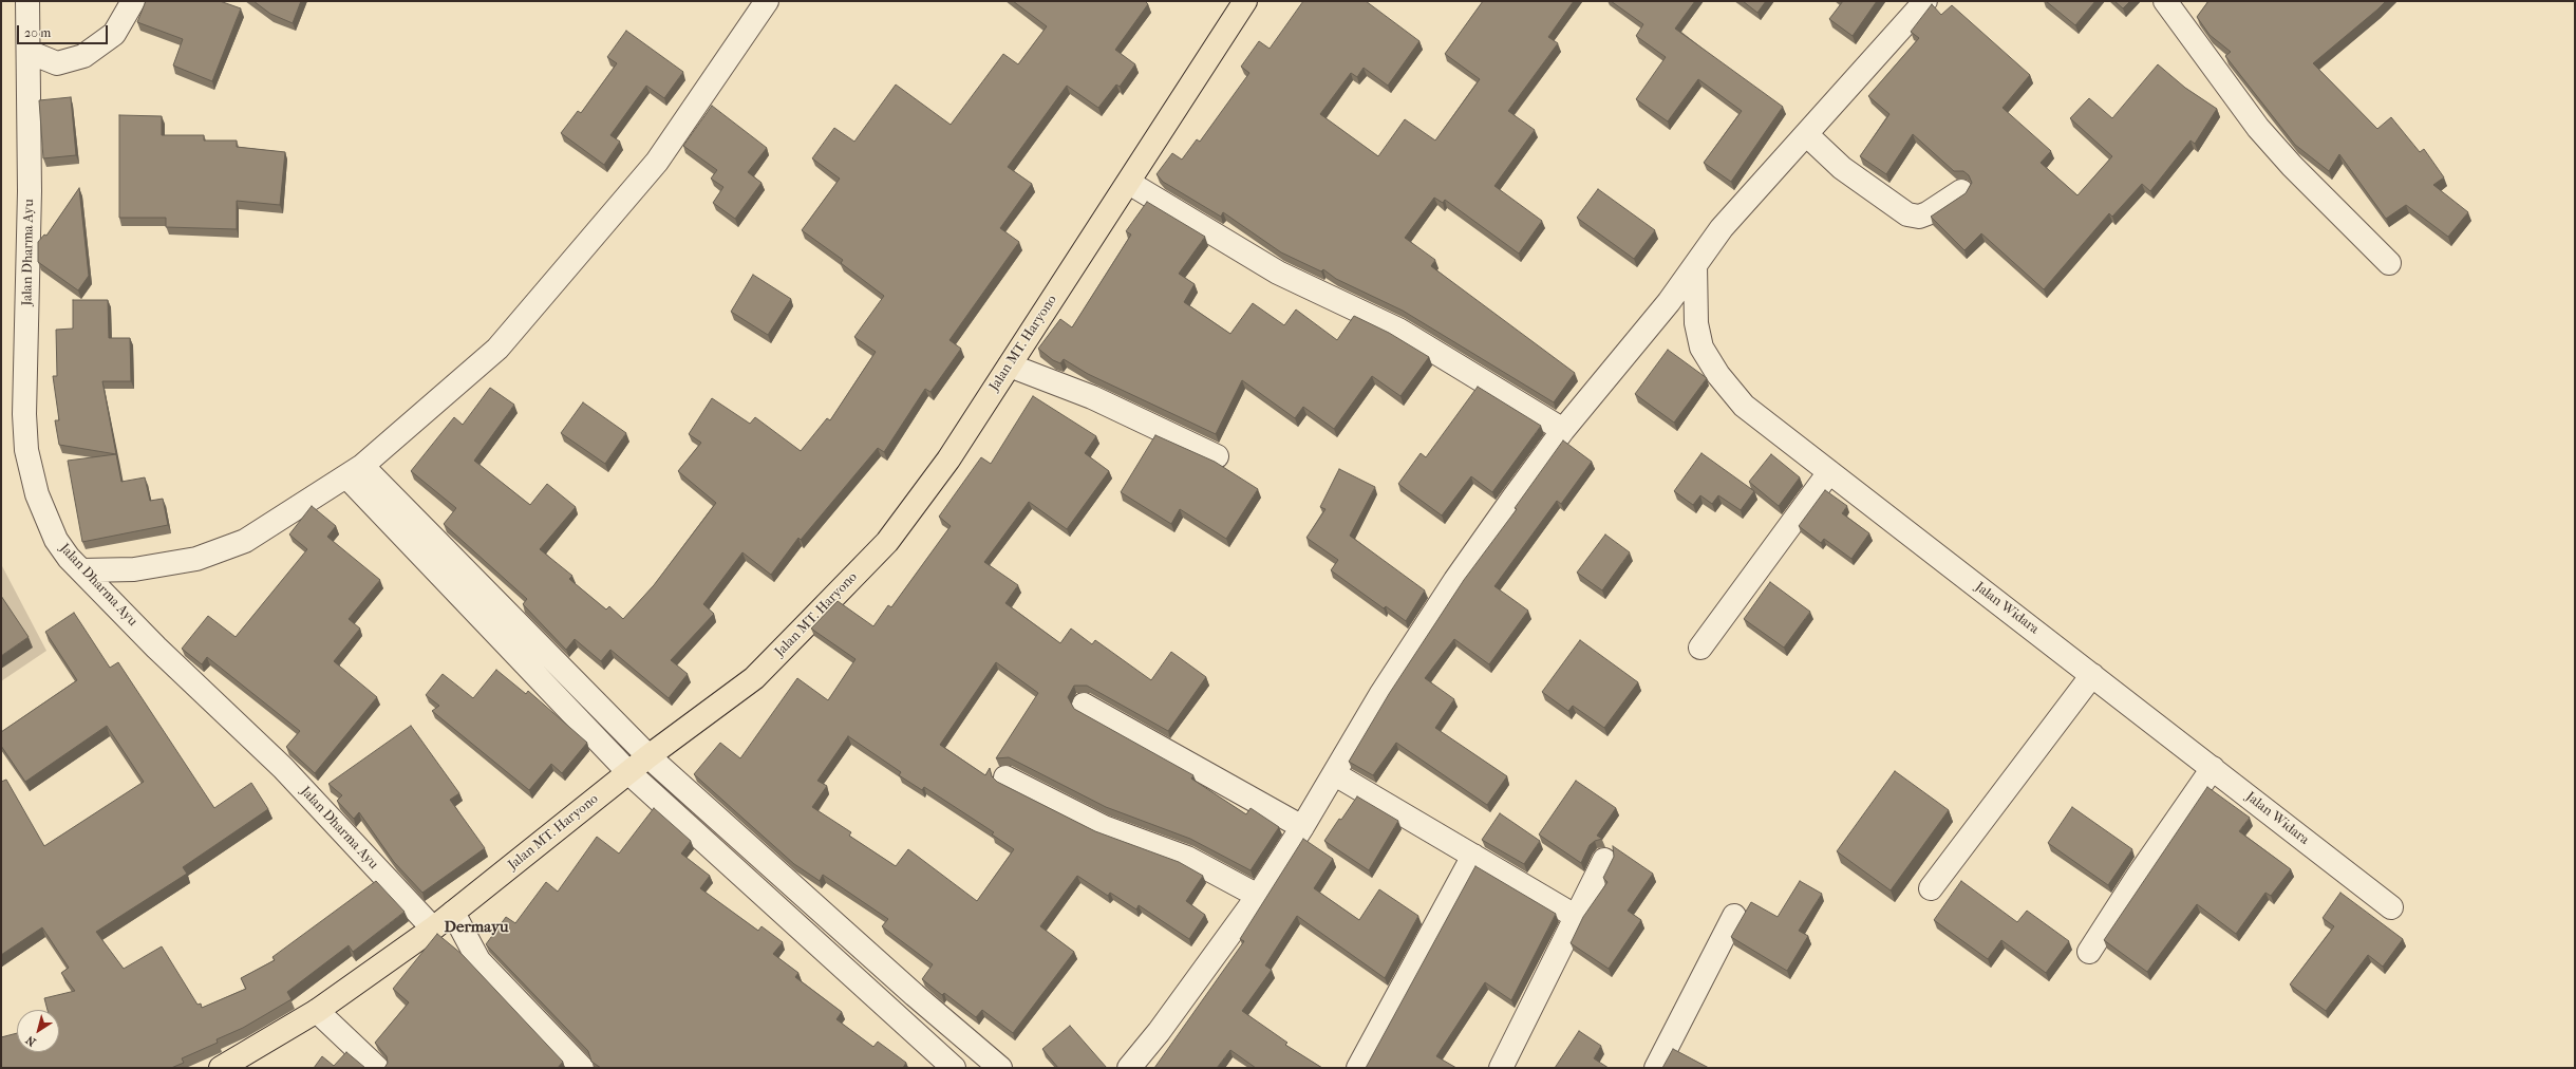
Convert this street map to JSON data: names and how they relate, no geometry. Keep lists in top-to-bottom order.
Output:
{
  "streets": {
    "main road": ["Jalan MT. Haryono"],
    "street": ["Jalan Dharma Ayu", "Jalan Widara"]
  },
  "crossings": [
    ["Jalan Dharma Ayu", "Jalan MT. Haryono"]
  ],
  "districts": ["Dermayu"],
  "scale_bar": "20 m",
  "north": "bottom left"
}
